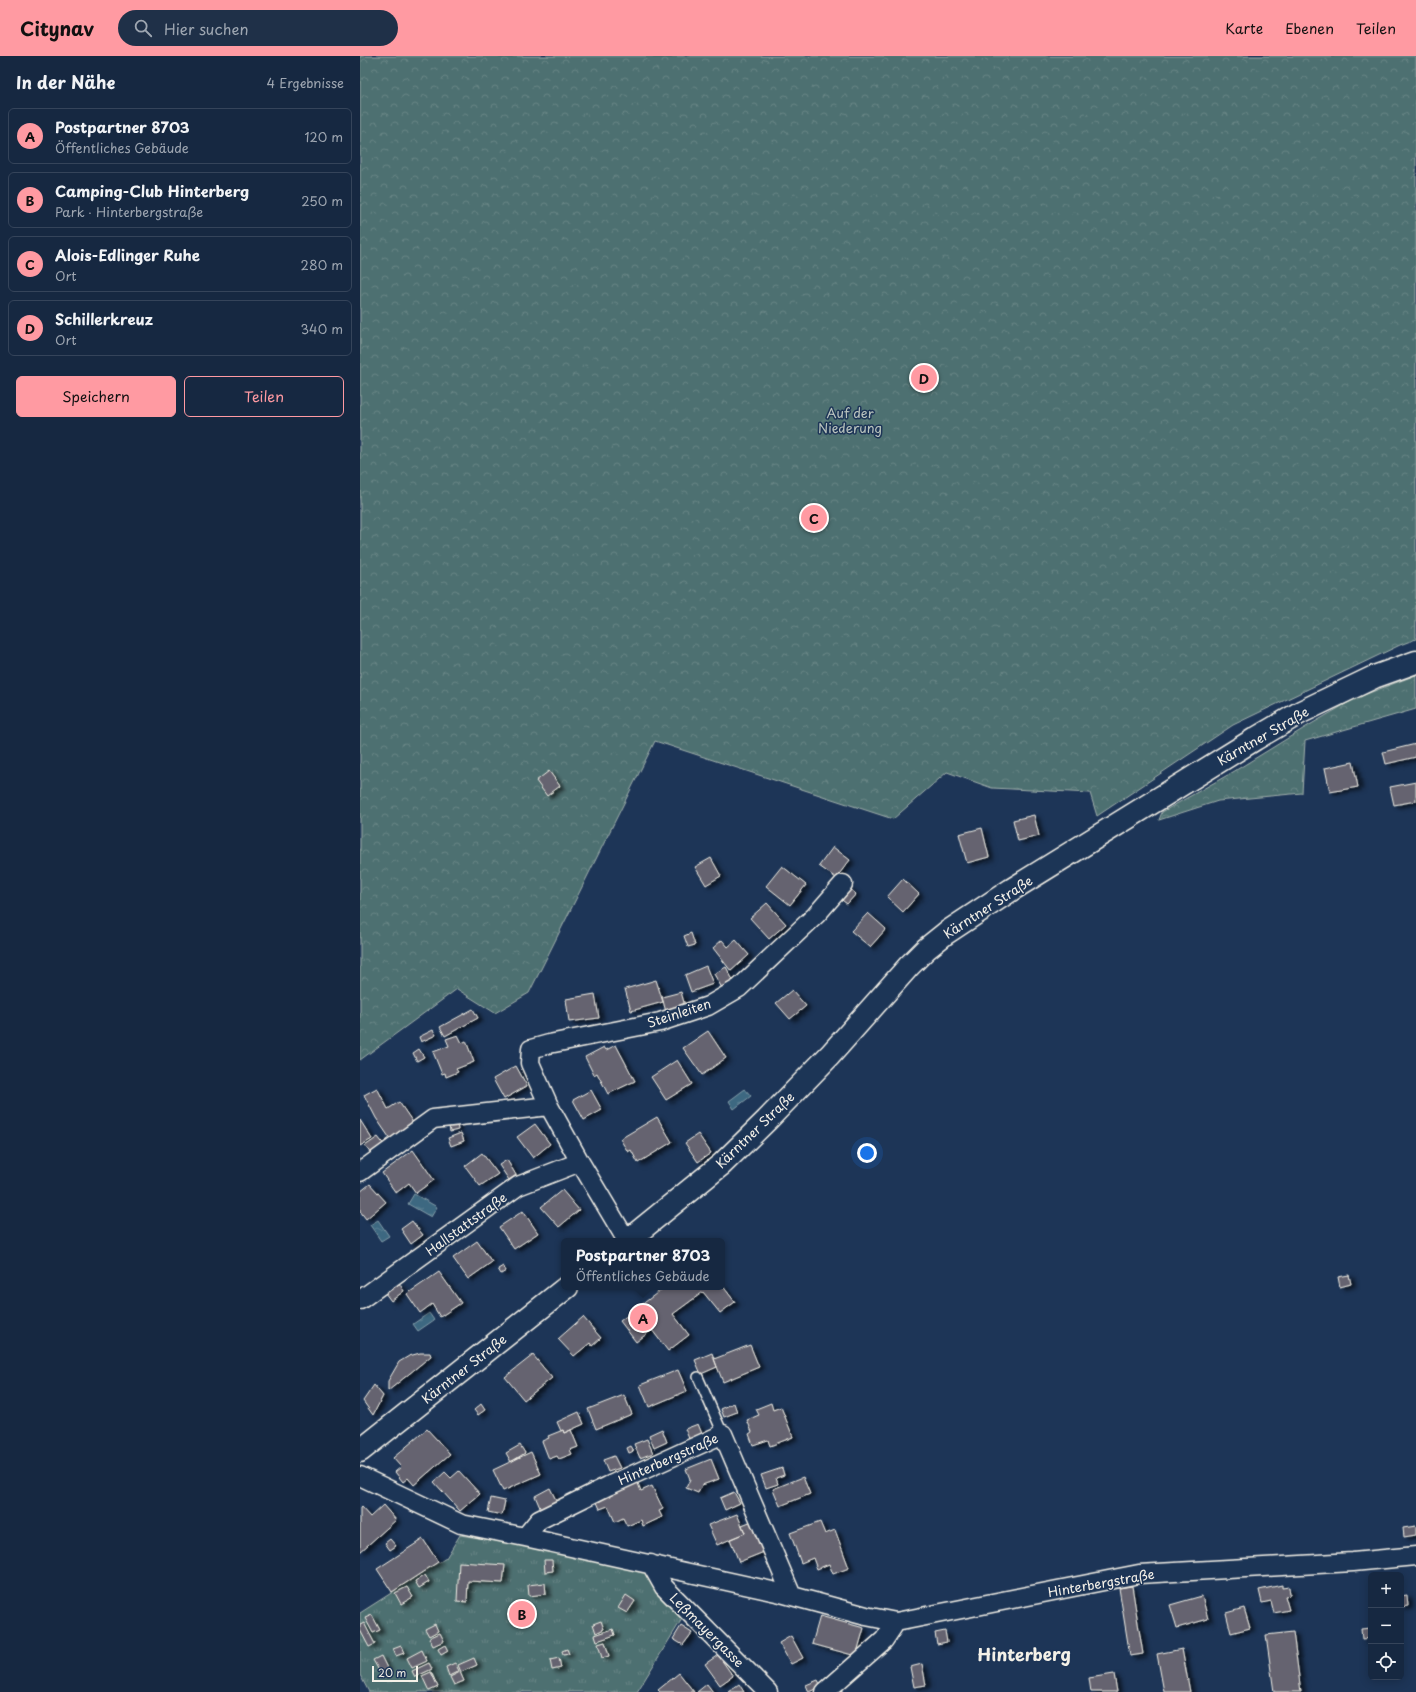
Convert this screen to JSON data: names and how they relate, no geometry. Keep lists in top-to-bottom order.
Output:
{
  "streets": {
    "main road": ["Kärntner Straße"],
    "street": [
      "Steinleiten",
      "Hallstattstraße",
      "Hinterbergstraße",
      "Leßmayergasse"
    ]
  },
  "crossings": [
    ["Steinleiten", "Hallstattstraße"],
    ["Hinterbergstraße", "Leßmayergasse"]
  ],
  "districts": ["Hinterberg"],
  "parks": ["Auf der Niederung"],
  "scale_bar": "20 m",
  "page": {
    "header": "Citynav",
    "search": "Hier suchen",
    "nav": ["Karte", "Ebenen", "Teilen"],
    "heading": ["In der Nähe", "4 Ergebnisse"],
    "list": [
      {
        "mark": "A",
        "name": "Postpartner 8703",
        "note": "Öffentliches Gebäude",
        "value": "120 m"
      },
      {
        "mark": "B",
        "name": "Camping-Club Hinterberg",
        "note": "Park · Hinterbergstraße",
        "value": "250 m"
      },
      {
        "mark": "C",
        "name": "Alois-Edlinger Ruhe",
        "note": "Ort",
        "value": "280 m"
      },
      {
        "mark": "D",
        "name": "Schillerkreuz",
        "note": "Ort",
        "value": "340 m"
      }
    ],
    "pins": [
      "D",
      "C",
      "A",
      "B"
    ],
    "buttons": ["Speichern", "Teilen"],
    "popup": ["Postpartner 8703", "Öffentliches Gebäude"],
    "map_buttons": ["+", "−"],
    "scale": "20 m"
  }
}
